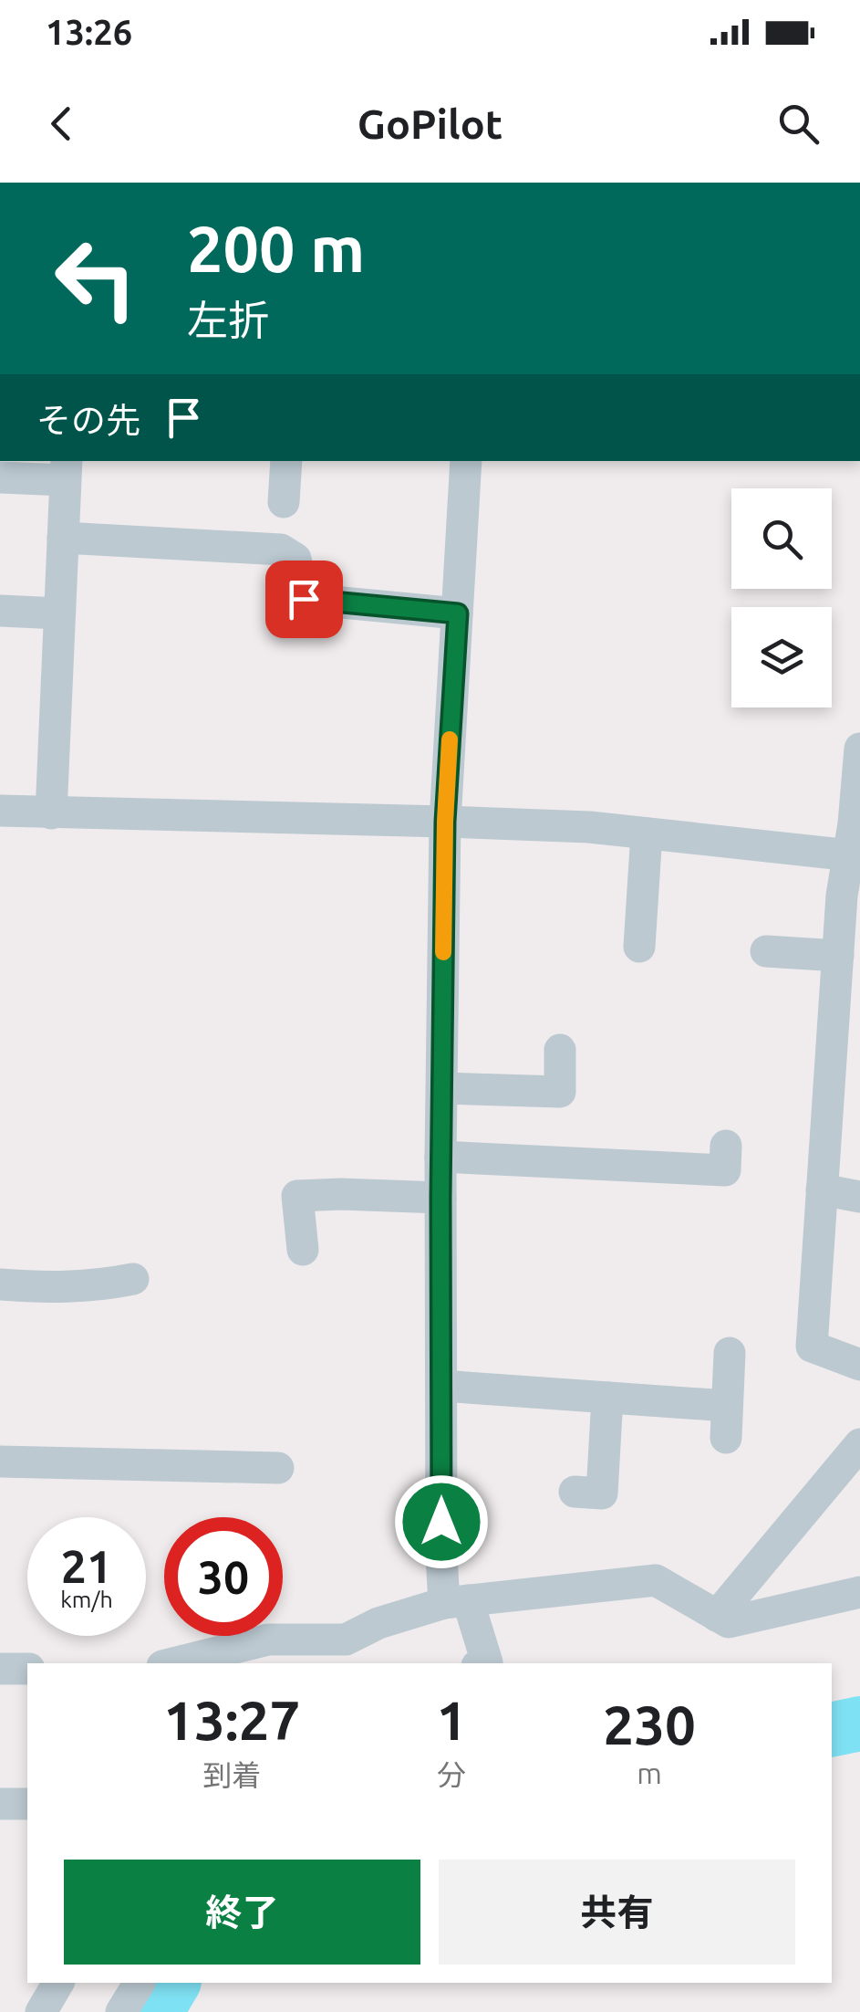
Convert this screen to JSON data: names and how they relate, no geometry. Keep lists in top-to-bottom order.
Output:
{
  "page": {
    "status": "13:26",
    "header": "GoPilot",
    "turn": ["200 m", "左折"],
    "then": "その先",
    "speed": "21 km/h",
    "limit": "30",
    "eta": [
      "13:27",
      "到着",
      "1",
      "分",
      "230",
      "m"
    ],
    "buttons": ["終了", "共有"]
  }
}
